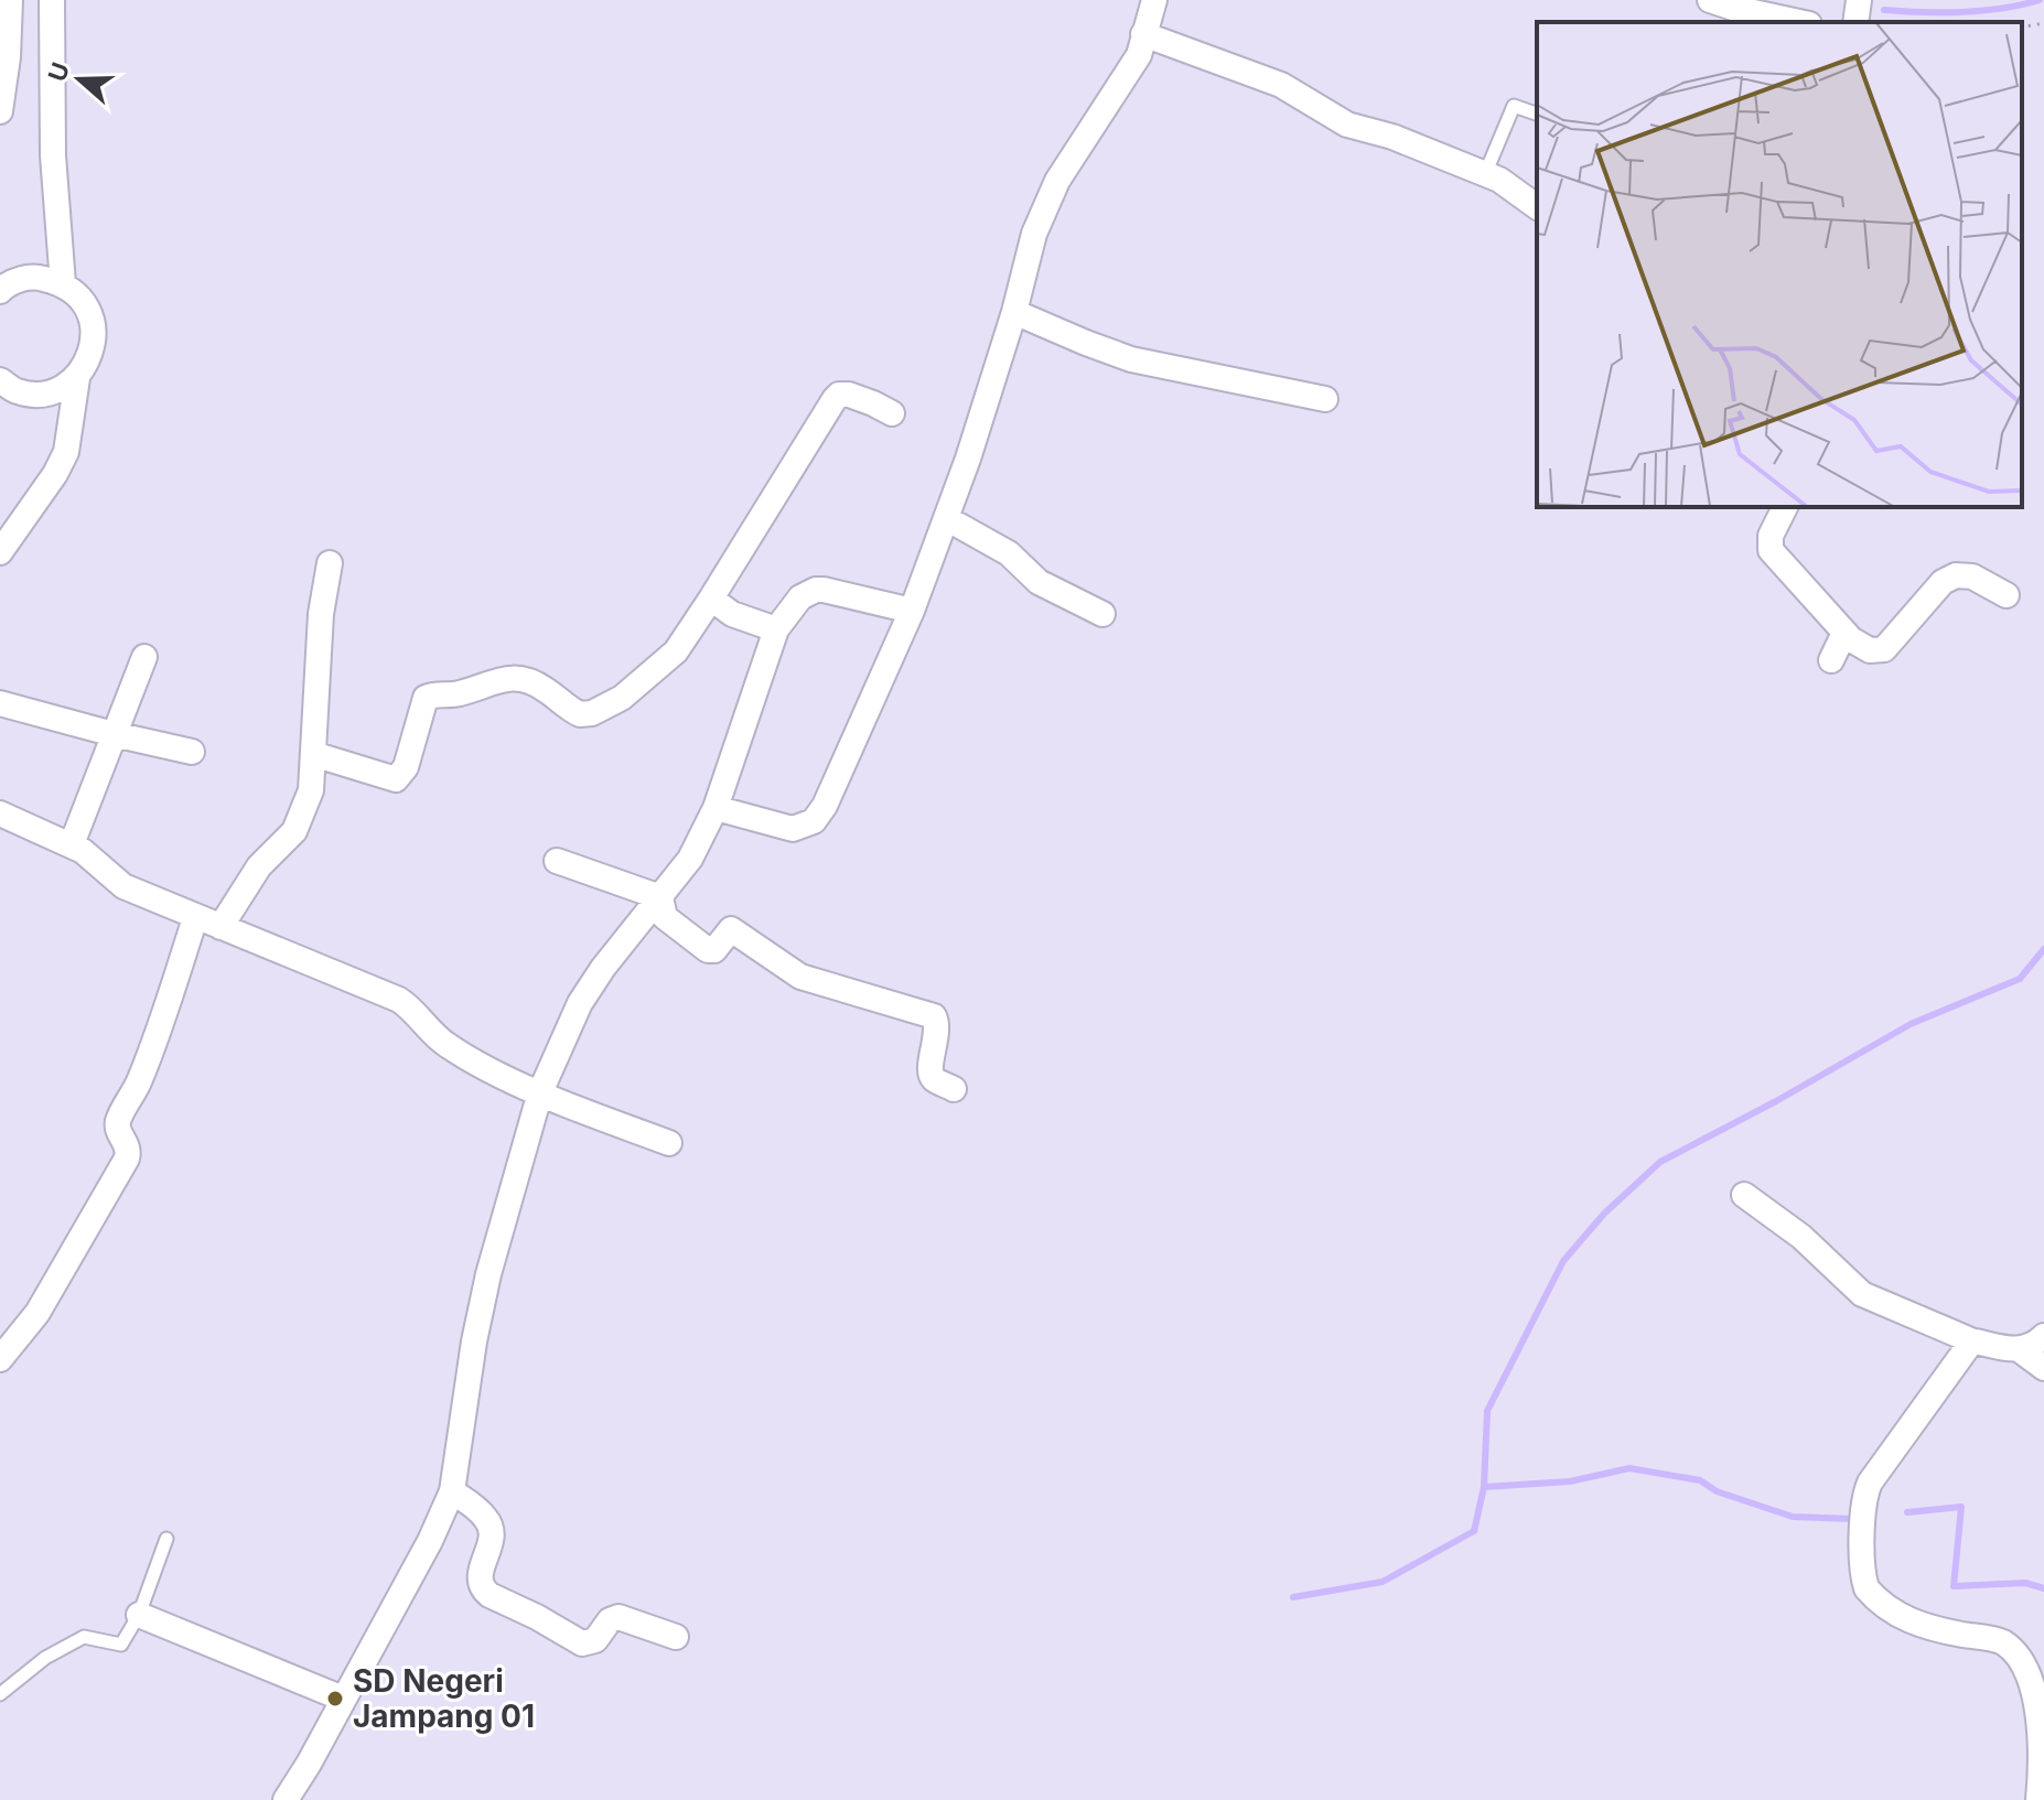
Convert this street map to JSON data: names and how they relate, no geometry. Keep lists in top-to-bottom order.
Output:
{
  "places": ["SD Negeri Jampang 01"],
  "north": "left"
}
